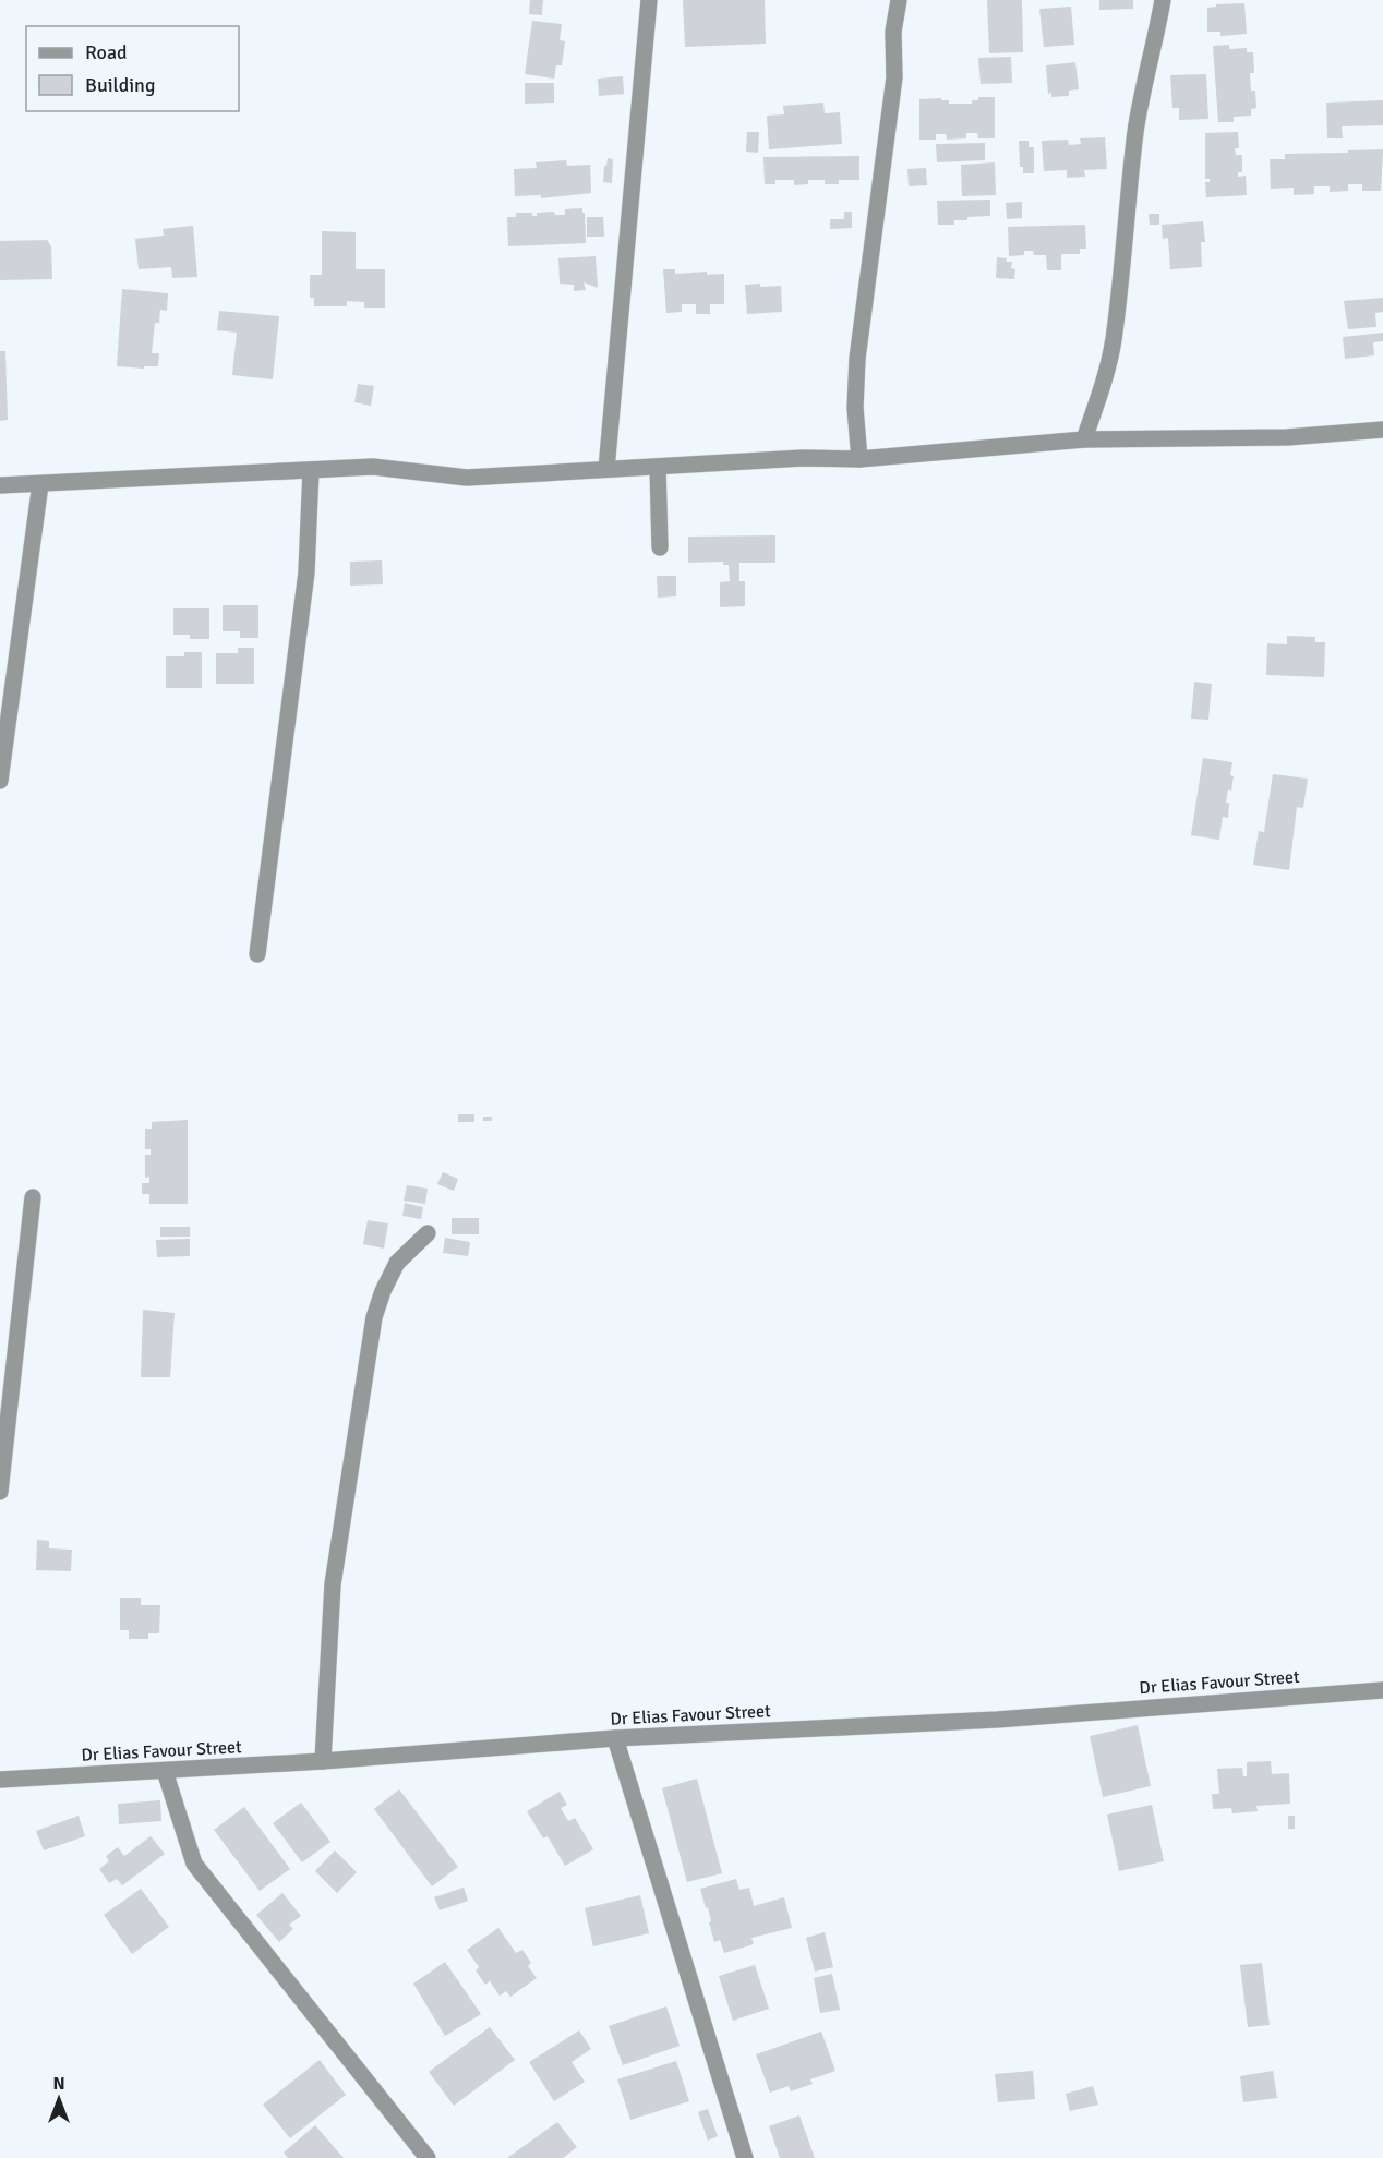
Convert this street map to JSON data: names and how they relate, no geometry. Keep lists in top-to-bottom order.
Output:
{
  "streets": {
    "street": ["Dr Elias Favour Street"]
  },
  "legend": ["Road", "Building"],
  "north": "top"
}
